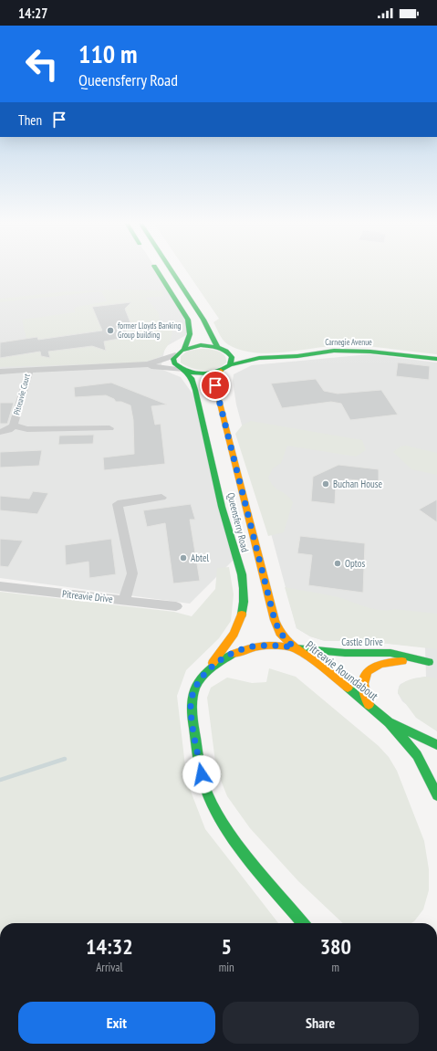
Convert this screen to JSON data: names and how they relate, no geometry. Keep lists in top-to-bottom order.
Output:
{
  "streets": {
    "main road": [
      "Carnegie Avenue",
      "Queensferry Road",
      "Castle Drive",
      "Pitreavie Roundabout"
    ],
    "street": ["Pitreavie Court", "Pitreavie Drive"]
  },
  "crossings": [
    ["Queensferry Road", "Castle Drive"],
    ["Queensferry Road", "Pitreavie Roundabout"],
    ["Castle Drive", "Pitreavie Roundabout"]
  ],
  "places": [
    "former Lloyds Banking Group building",
    "Buchan House",
    "Abtel",
    "Optos"
  ],
  "page": {
    "status": "14:27",
    "turn": ["110 m", "Queensferry Road"],
    "then": "Then",
    "eta": [
      "14:32",
      "Arrival",
      "5",
      "min",
      "380",
      "m"
    ],
    "buttons": ["Exit", "Share"]
  }
}
